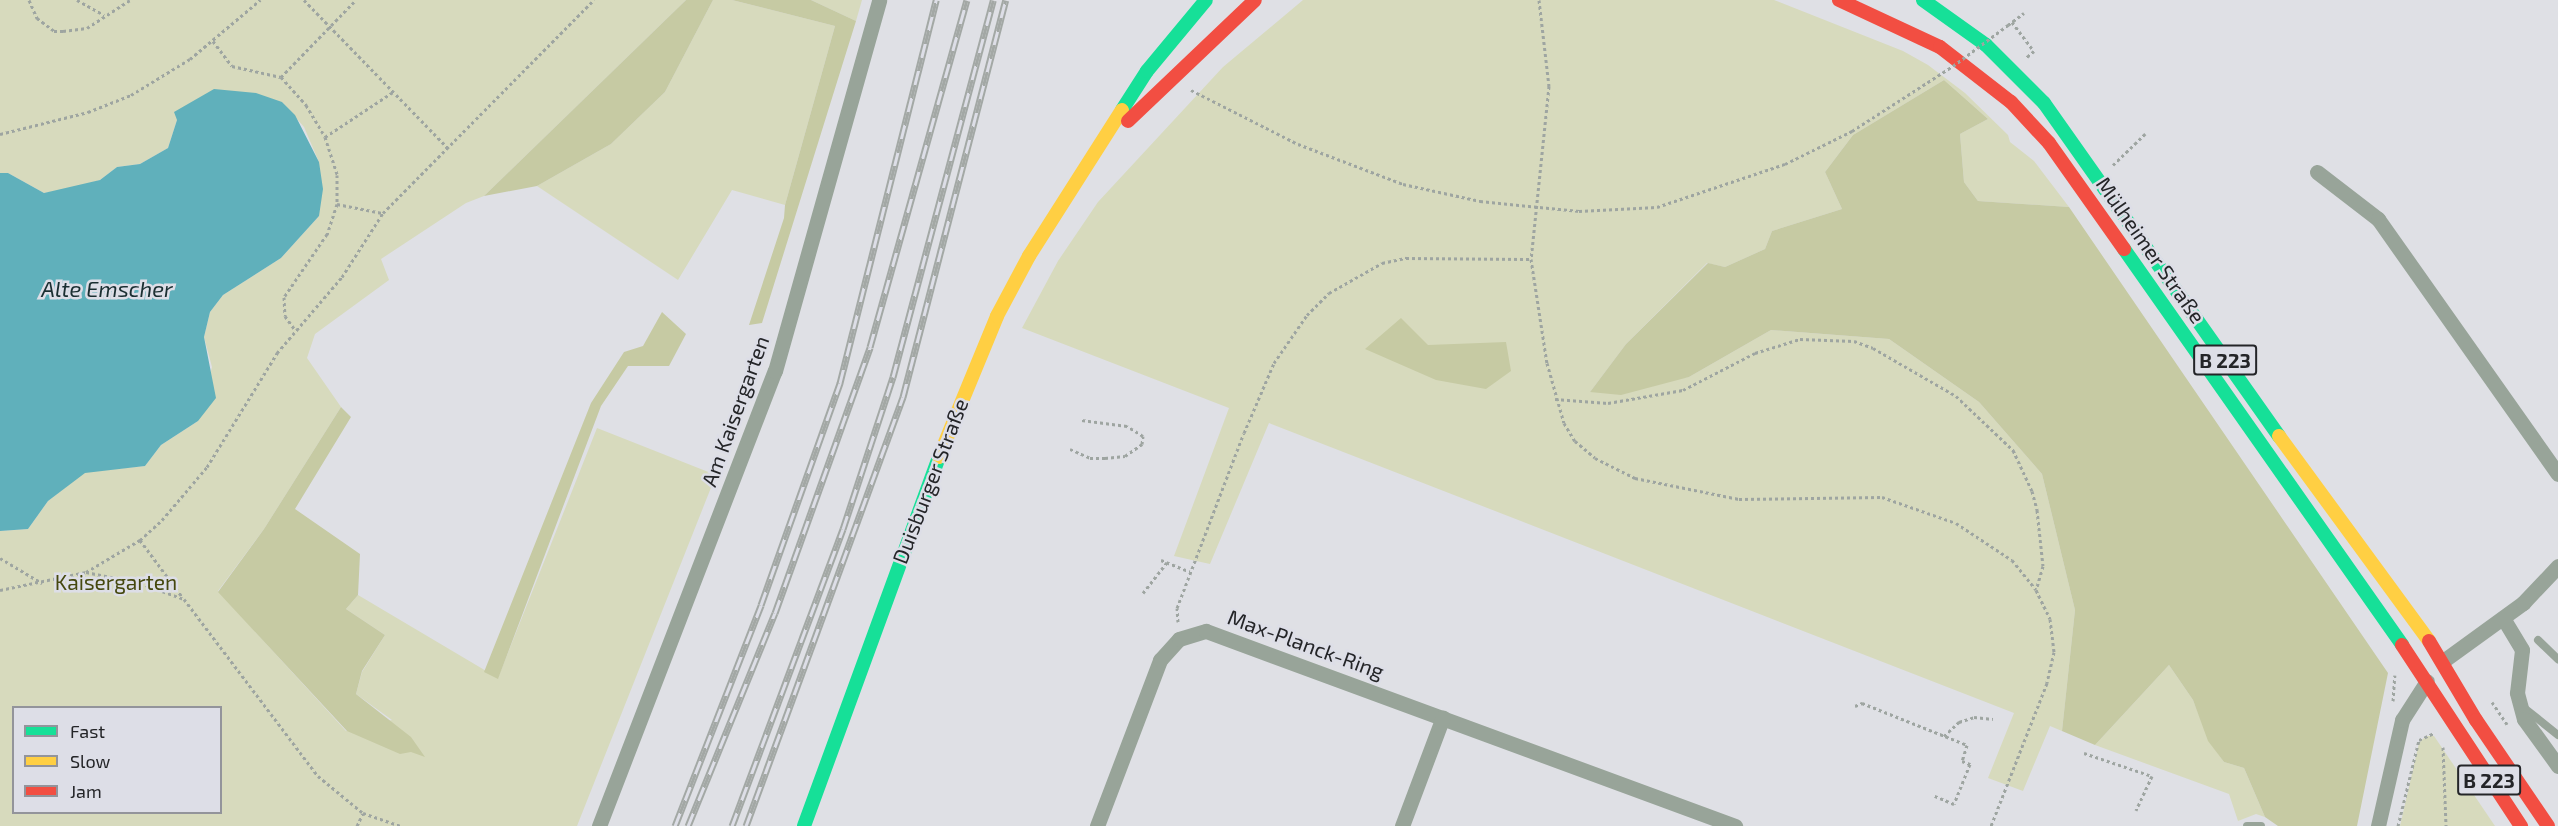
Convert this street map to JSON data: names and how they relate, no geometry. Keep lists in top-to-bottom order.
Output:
{
  "streets": {
    "main road": ["Mülheimer Straße", "B 223", "Duisburger Straße"],
    "street": ["Am Kaisergarten", "Max-Planck-Ring"]
  },
  "water": ["Alte Emscher"],
  "parks": ["Kaisergarten"],
  "legend": ["Fast", "Slow", "Jam"]
}
